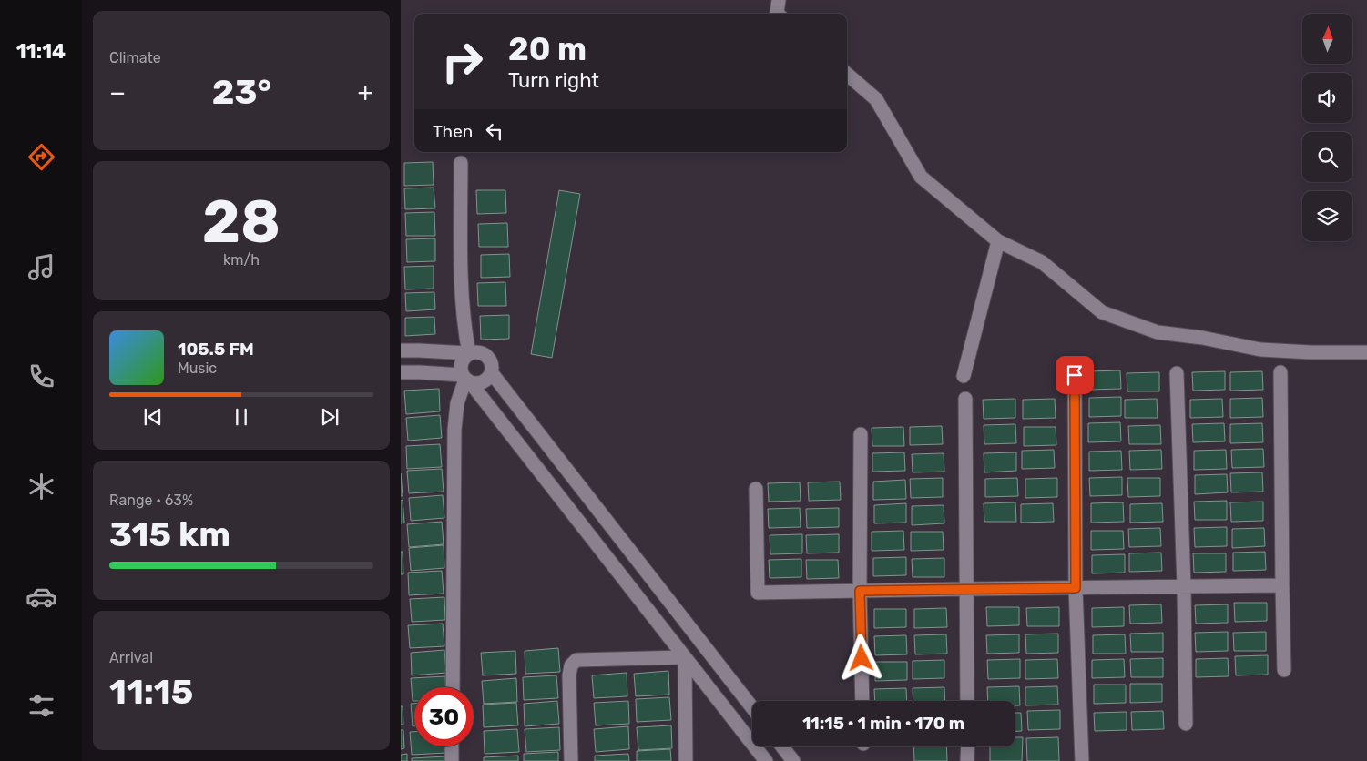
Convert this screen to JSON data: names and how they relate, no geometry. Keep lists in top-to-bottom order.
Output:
{
  "north": "top",
  "page": {
    "tabs": "11:14",
    "tile": [
      "Climate",
      ["28", "km/h"],
      ["Range · 63%", "315 km"],
      ["Arrival", "11:15"]
    ],
    "turn": ["20 m", "Turn right"],
    "heat": ["−", "23°", "+"],
    "then": "Then",
    "song": ["105.5 FM", "Music"],
    "limit": "30",
    "trip": "11:15 · 1 min · 170 m"
  }
}
